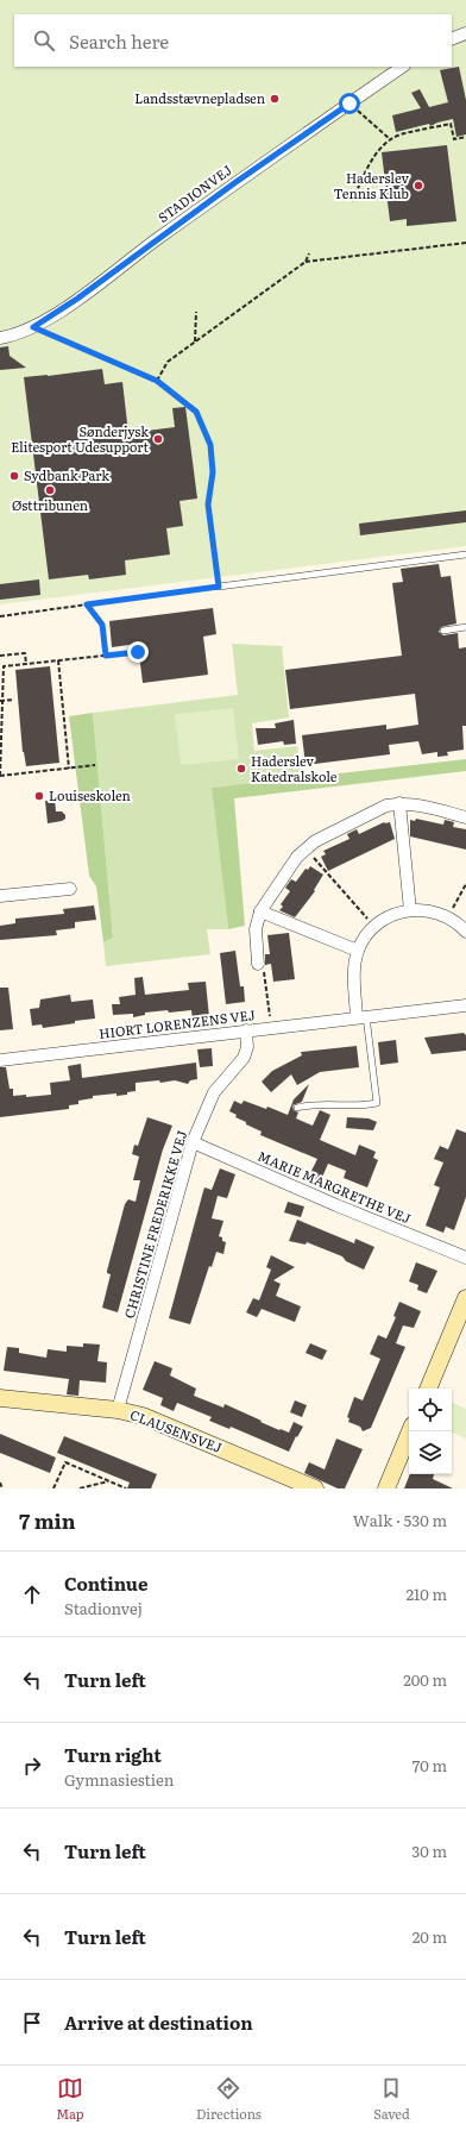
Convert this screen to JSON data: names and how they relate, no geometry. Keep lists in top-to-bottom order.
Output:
{
  "streets": {
    "street": [
      "STADIONVEJ",
      "HIORT LORENZENS VEJ",
      "MARIE MARGRETHE VEJ",
      "CHRISTINE FREDERIKKE VEJ",
      "CLAUSENSVEJ"
    ]
  },
  "crossings": [
    ["HIORT LORENZENS VEJ", "CHRISTINE FREDERIKKE VEJ"],
    ["MARIE MARGRETHE VEJ", "CHRISTINE FREDERIKKE VEJ"],
    ["CHRISTINE FREDERIKKE VEJ", "CLAUSENSVEJ"]
  ],
  "places": [
    "Landsstævnepladsen",
    "Haderslev Tennis Klub",
    "Sønderjysk Elitesport Udesupport",
    "Sydbank Park",
    "Østtribunen",
    "Haderslev Katedralskole",
    "Louiseskolen"
  ],
  "page": {
    "search": "Search here",
    "heading": ["7 min", "Walk · 530 m"],
    "list": [
      ["Continue", "Stadionvej", "210 m"],
      ["Turn left", "200 m"],
      ["Turn right", "Gymnasiestien", "70 m"],
      ["Turn left", "30 m"],
      ["Turn left", "20 m"],
      "Arrive at destination"
    ],
    "nav": ["Map", "Directions", "Saved"]
  }
}
